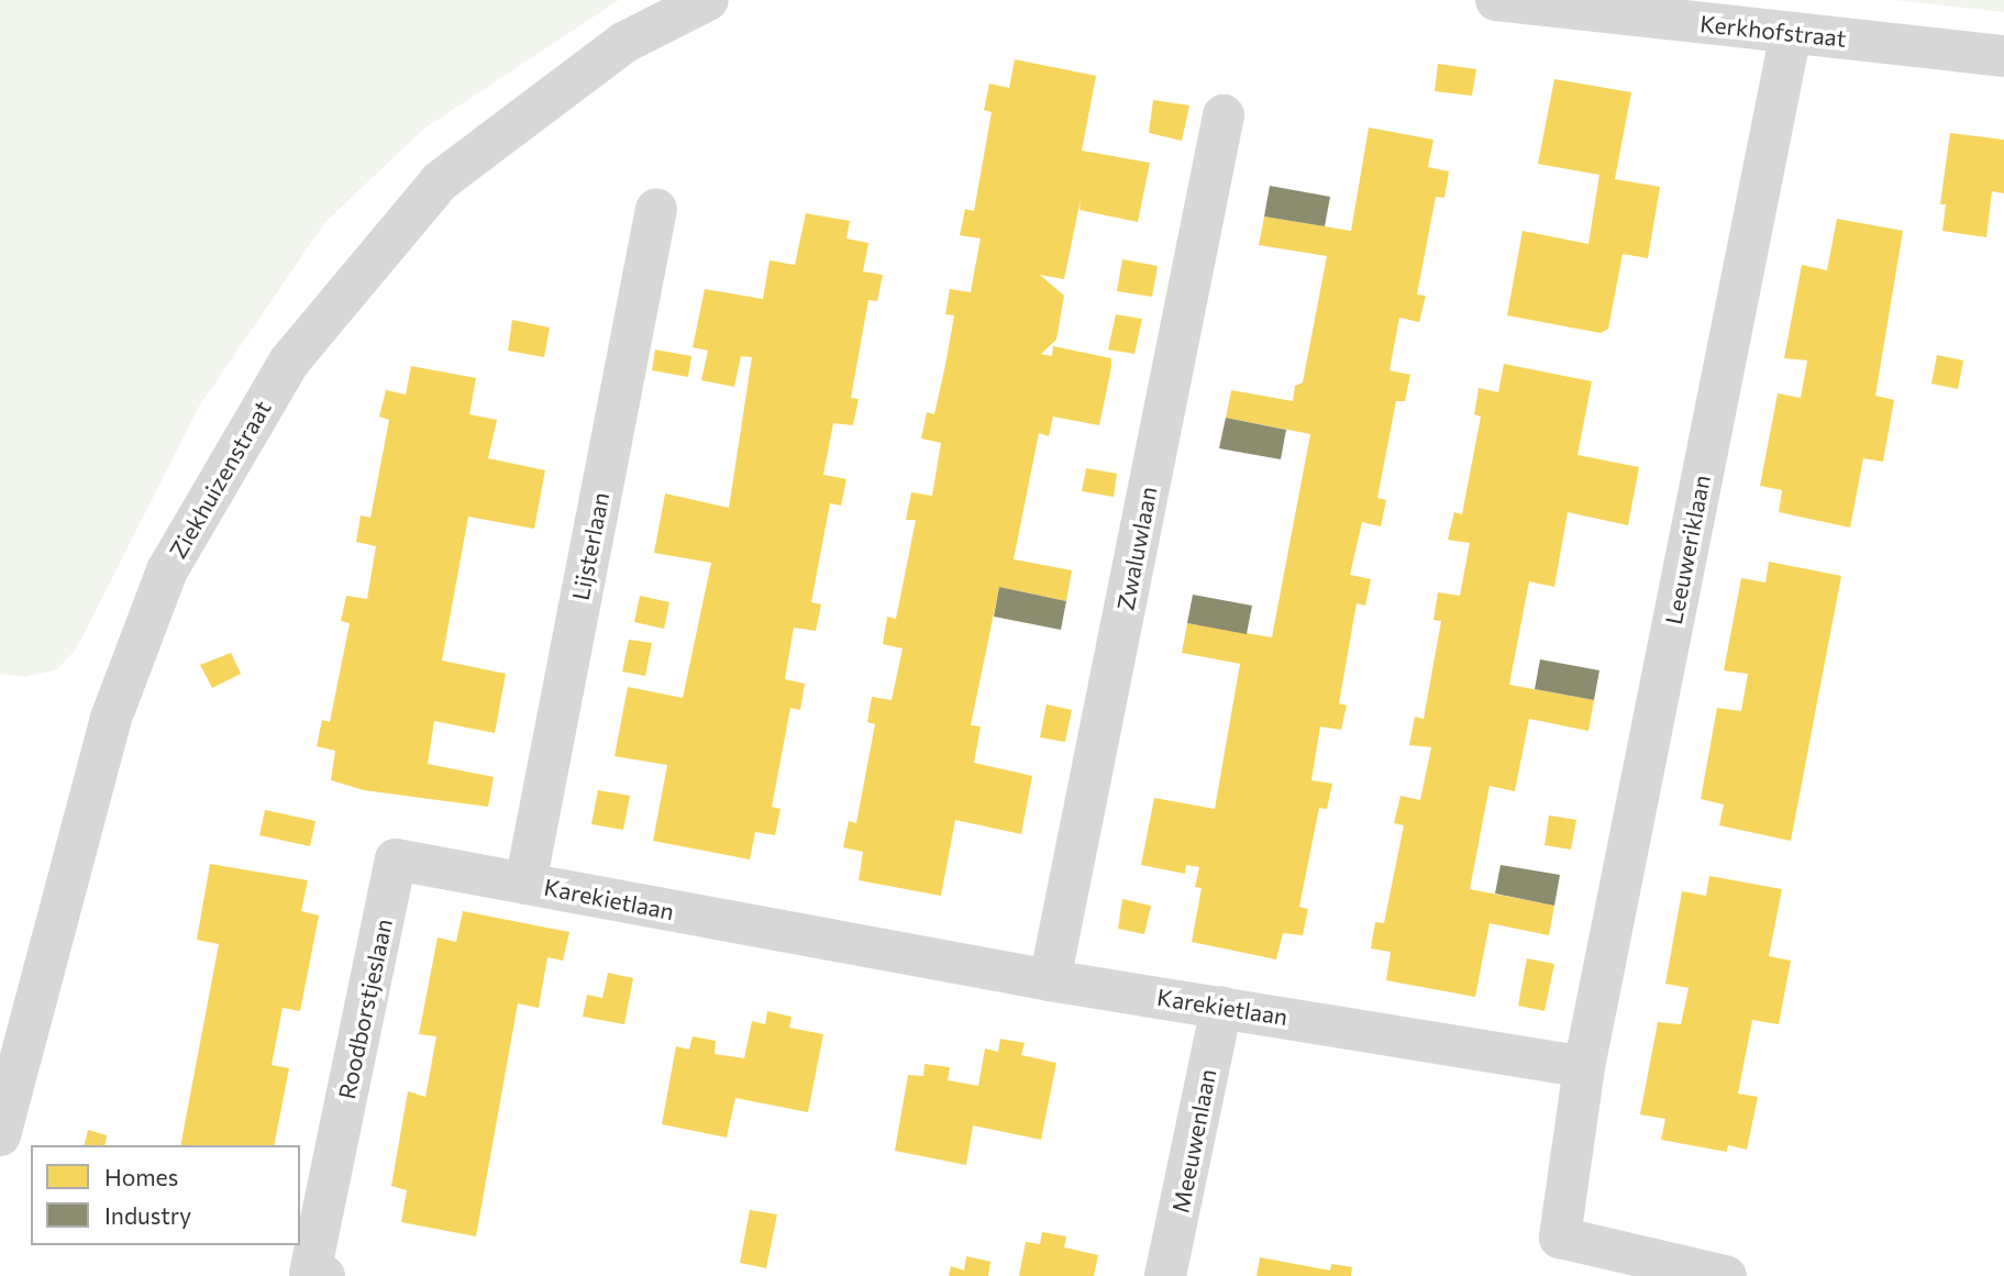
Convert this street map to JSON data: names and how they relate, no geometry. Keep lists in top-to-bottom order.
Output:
{
  "streets": {
    "street": [
      "Kerkhofstraat",
      "Ziekhuizenstraat",
      "Lijsterlaan",
      "Zwaluwlaan",
      "Leeuweriklaan",
      "Karekietlaan",
      "Roodborstjeslaan",
      "Meeuwenlaan"
    ]
  },
  "crossings": [
    ["Kerkhofstraat", "Leeuweriklaan"],
    ["Lijsterlaan", "Karekietlaan"],
    ["Lijsterlaan", "Roodborstjeslaan"],
    ["Zwaluwlaan", "Karekietlaan"],
    ["Leeuweriklaan", "Karekietlaan"],
    ["Karekietlaan", "Roodborstjeslaan"],
    ["Karekietlaan", "Meeuwenlaan"]
  ],
  "legend": ["Homes", "Industry"]
}
